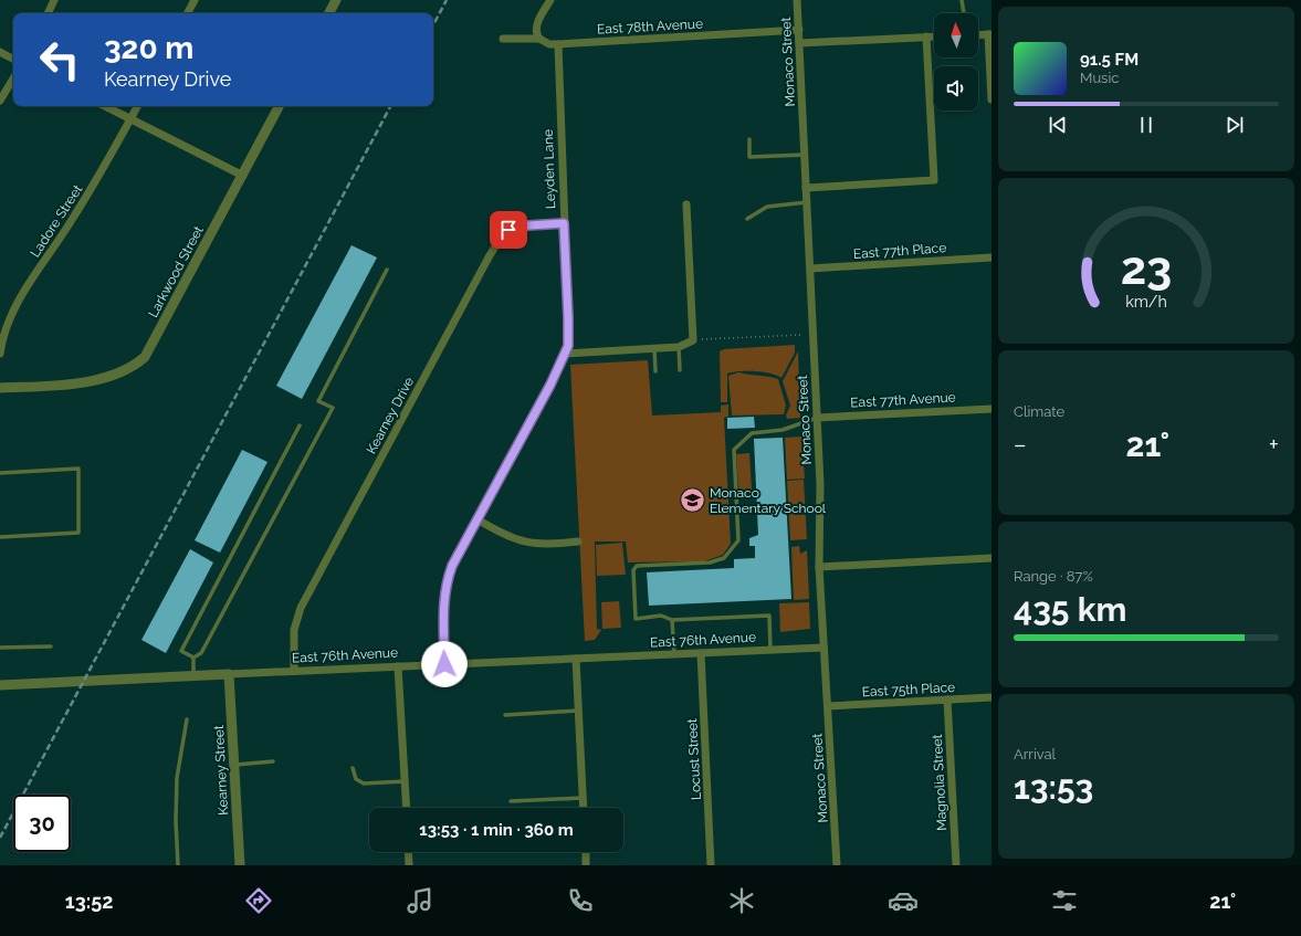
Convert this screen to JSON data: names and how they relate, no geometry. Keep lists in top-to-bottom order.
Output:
{
  "streets": {
    "street": [
      "East 78th Avenue",
      "Monaco Street",
      "Leyden Lane",
      "Ladore Street",
      "East 77th Place",
      "Larkwood Street",
      "East 77th Avenue",
      "Kearney Drive",
      "East 76th Avenue",
      "East 75th Place",
      "Locust Street",
      "Kearney Street",
      "Magnolia Street"
    ]
  },
  "crossings": [
    ["East 78th Avenue", "Monaco Street"],
    ["East 78th Avenue", "Leyden Lane"],
    ["Monaco Street", "East 77th Place"],
    ["Monaco Street", "East 77th Avenue"],
    ["Monaco Street", "East 76th Avenue"],
    ["Monaco Street", "East 75th Place"],
    ["Leyden Lane", "Kearney Drive"],
    ["Leyden Lane", "East 76th Avenue"],
    ["Kearney Drive", "East 76th Avenue"],
    ["East 76th Avenue", "Locust Street"],
    ["East 76th Avenue", "Kearney Street"],
    ["East 75th Place", "Magnolia Street"]
  ],
  "places": {
    "school or university": ["Monaco Elementary School"]
  },
  "north": "top",
  "page": {
    "turn": ["320 m", "Kearney Drive"],
    "song": ["91.5 FM", "Music"],
    "tile": [
      "Climate",
      ["Range · 87%", "435 km"],
      ["Arrival", "13:53"]
    ],
    "heat": ["−", "21°", "+"],
    "limit": "30",
    "trip": "13:53 · 1 min · 360 m",
    "tabs": ["13:52", "21°"],
    "gauge": ["23", "km/h"]
  }
}
